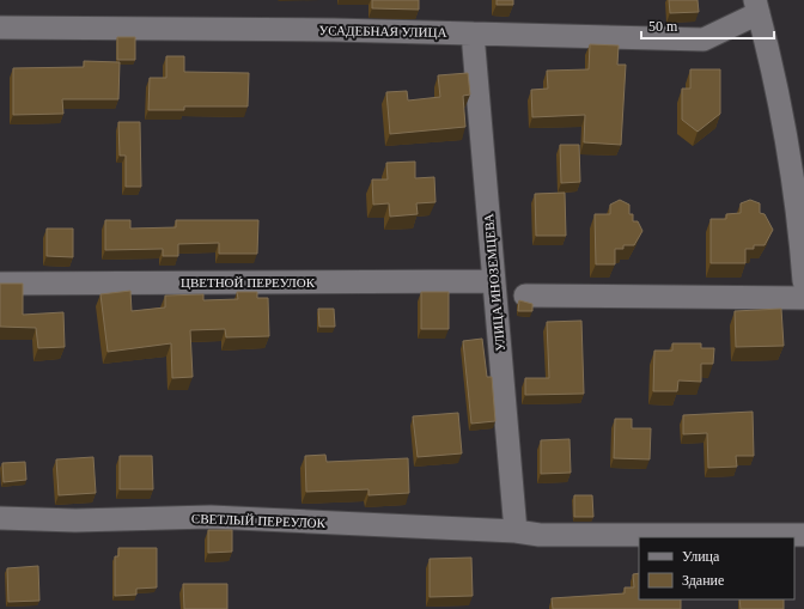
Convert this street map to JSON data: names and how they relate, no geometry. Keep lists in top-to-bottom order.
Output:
{
  "streets": {
    "street": [
      "УСАДЕБНАЯ УЛИЦА",
      "ЦВЕТНОЙ ПЕРЕУЛОК",
      "УЛИЦА ИНОЗЕМЦЕВА",
      "СВЕТЛЫЙ ПЕРЕУЛОК"
    ]
  },
  "crossings": [
    ["УСАДЕБНАЯ УЛИЦА", "УЛИЦА ИНОЗЕМЦЕВА"],
    ["ЦВЕТНОЙ ПЕРЕУЛОК", "УЛИЦА ИНОЗЕМЦЕВА"],
    ["УЛИЦА ИНОЗЕМЦЕВА", "СВЕТЛЫЙ ПЕРЕУЛОК"]
  ],
  "legend": ["Улица", "Здание"],
  "scale_bar": "50 m"
}
